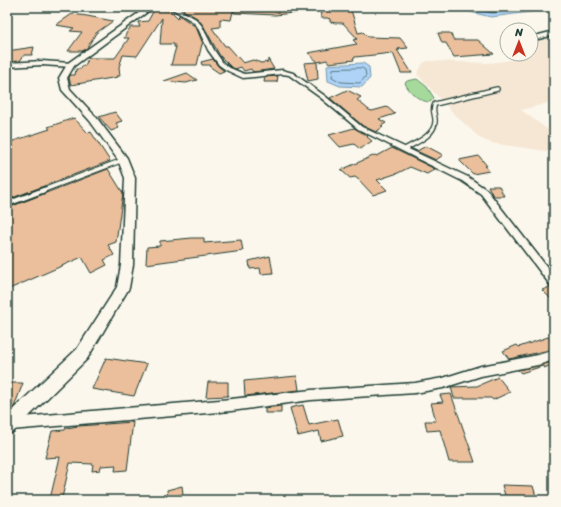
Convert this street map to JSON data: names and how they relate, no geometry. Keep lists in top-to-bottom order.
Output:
{
  "north": "top"
}
